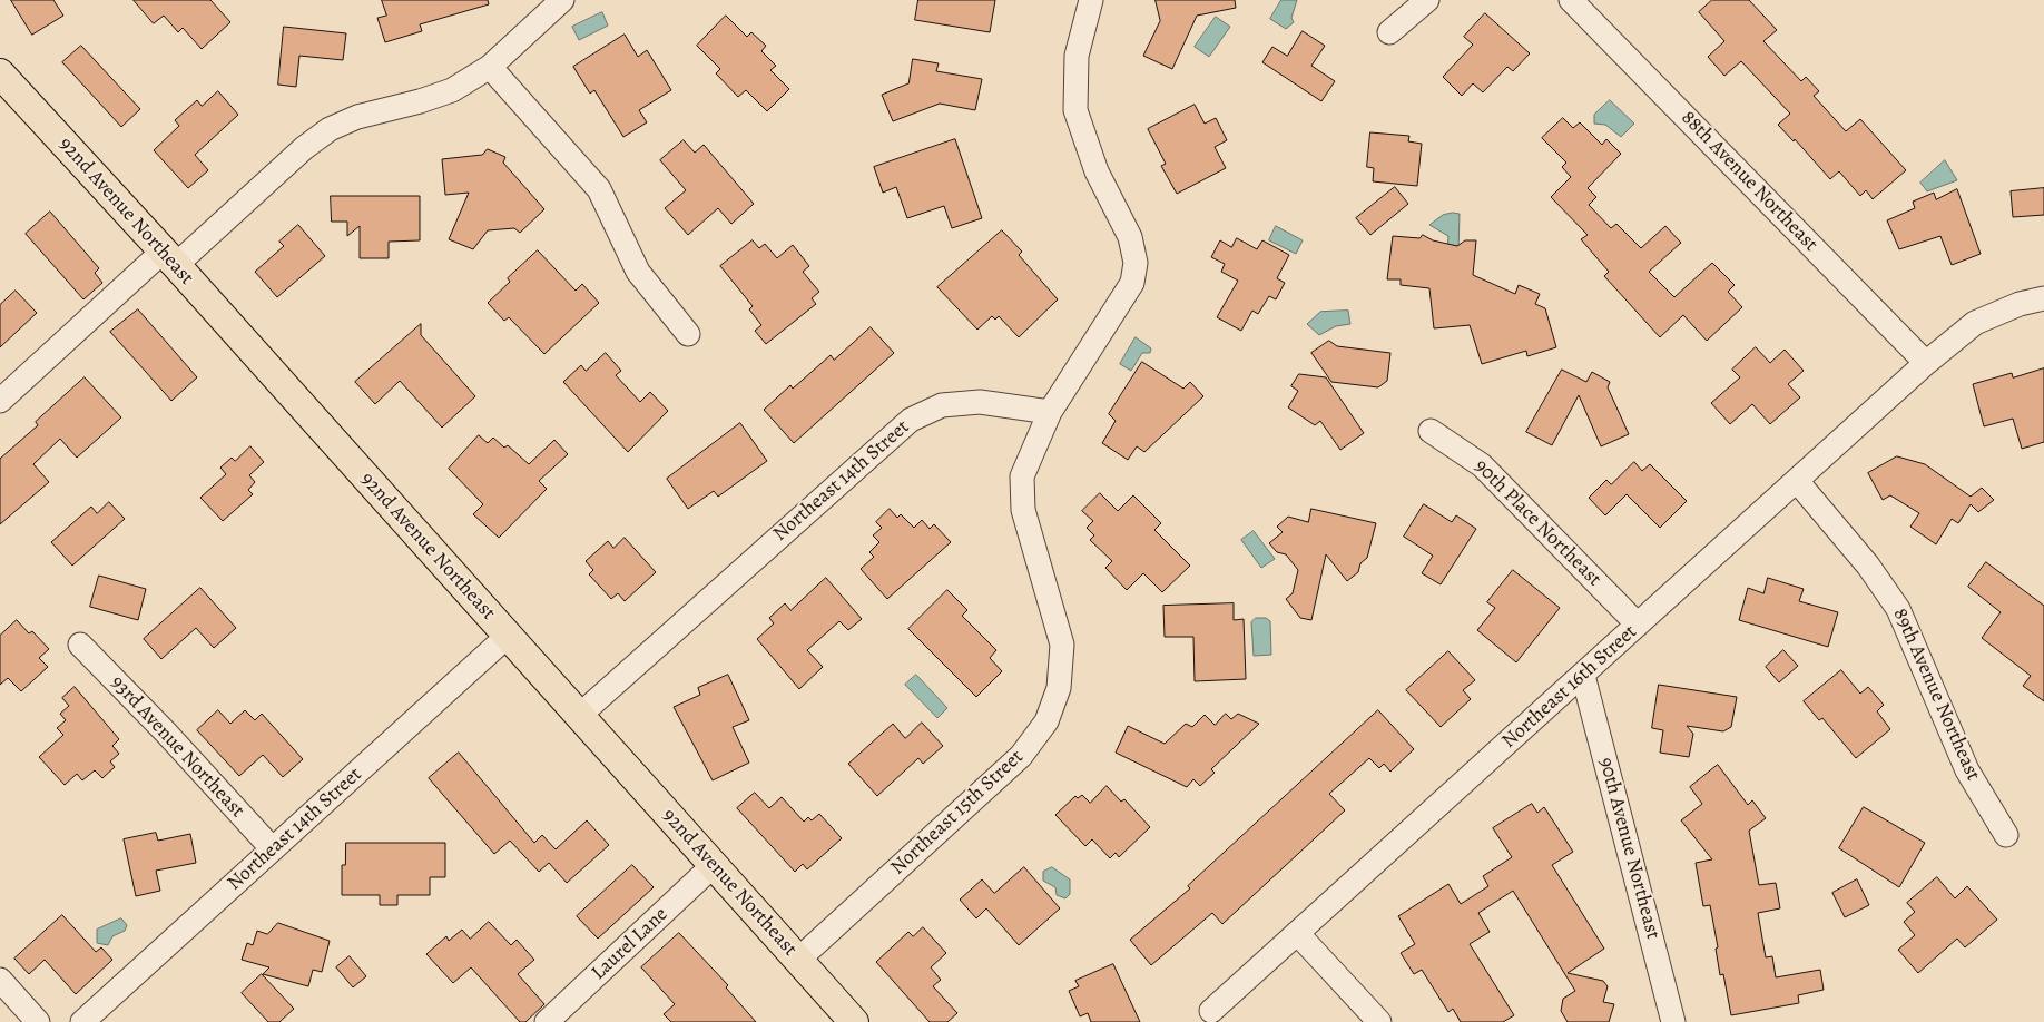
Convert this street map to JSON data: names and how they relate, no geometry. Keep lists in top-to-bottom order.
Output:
{
  "streets": {
    "main road": ["92nd Avenue Northeast"],
    "street": [
      "88th Avenue Northeast",
      "Northeast 14th Street",
      "90th Place Northeast",
      "Northeast 16th Street",
      "89th Avenue Northeast",
      "93rd Avenue Northeast",
      "Northeast 15th Street",
      "90th Avenue Northeast",
      "Laurel Lane"
    ]
  },
  "crossings": [
    ["88th Avenue Northeast", "Northeast 16th Street"],
    ["92nd Avenue Northeast", "Northeast 14th Street"],
    ["92nd Avenue Northeast", "Northeast 15th Street"],
    ["92nd Avenue Northeast", "Laurel Lane"],
    ["Northeast 14th Street", "93rd Avenue Northeast"],
    ["Northeast 14th Street", "Northeast 15th Street"],
    ["90th Place Northeast", "Northeast 16th Street"],
    ["Northeast 16th Street", "89th Avenue Northeast"],
    ["Northeast 16th Street", "90th Avenue Northeast"]
  ]
}
